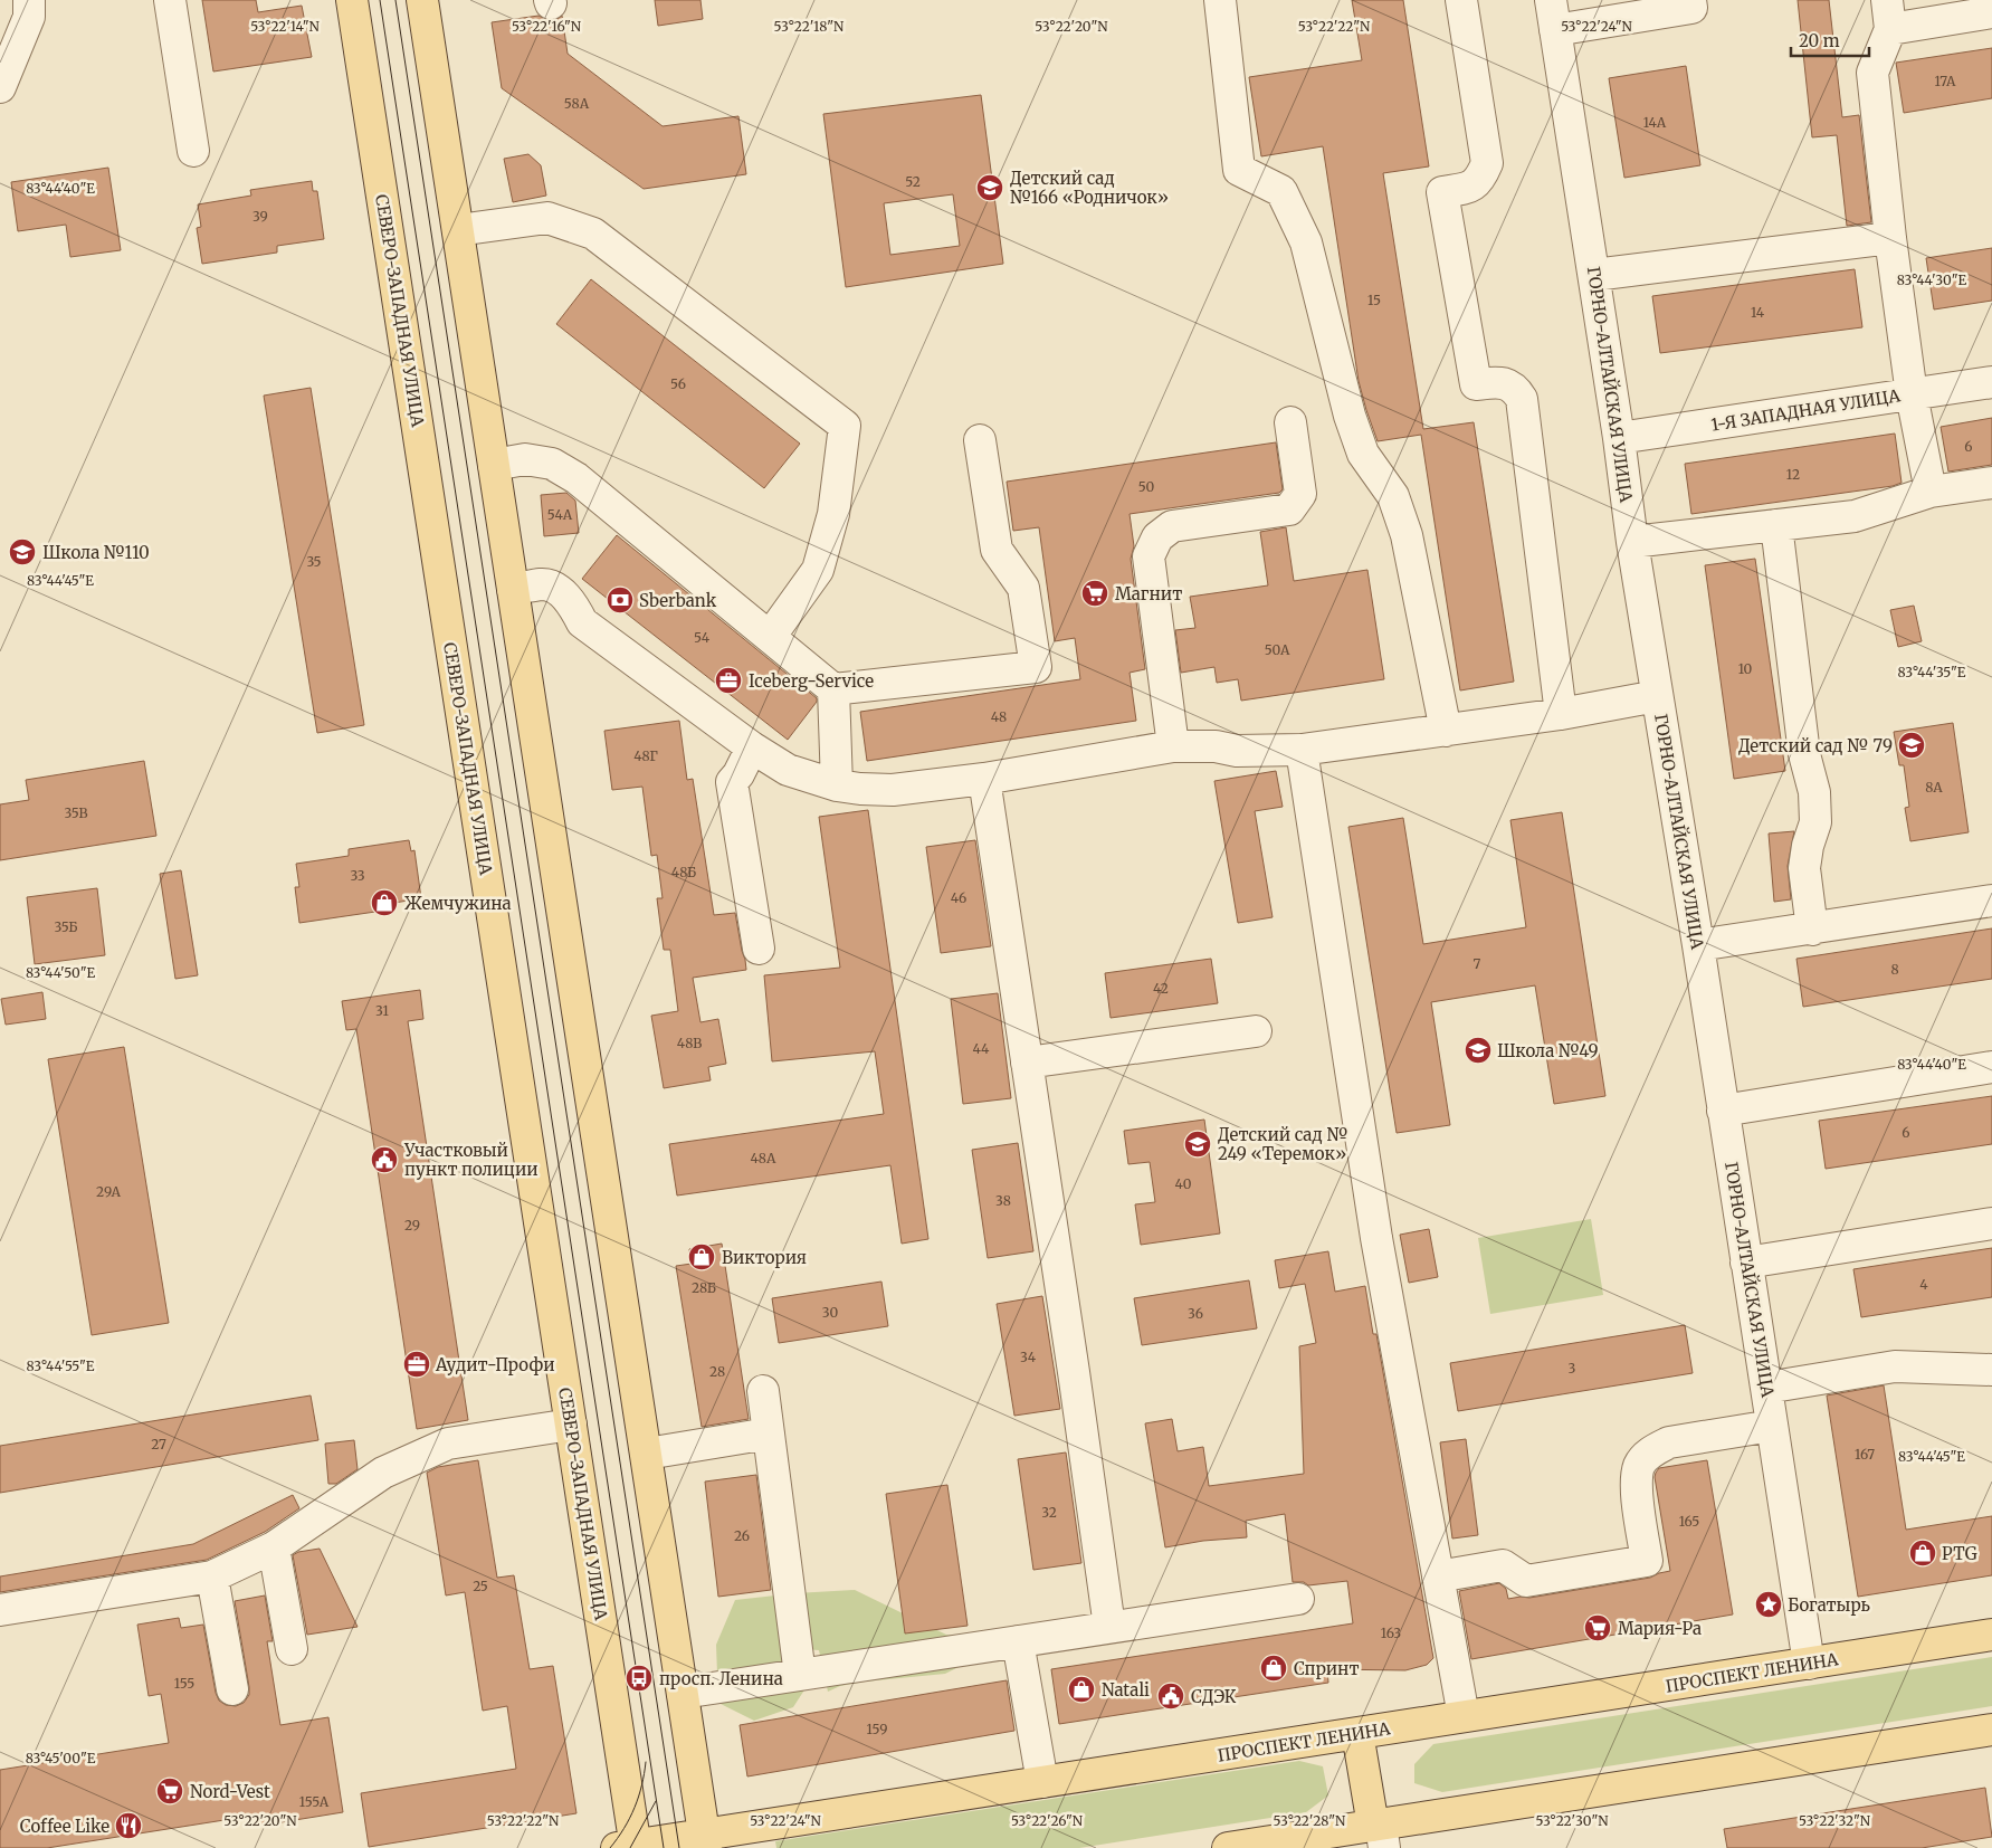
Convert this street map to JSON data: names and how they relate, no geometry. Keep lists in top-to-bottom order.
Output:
{
  "streets": {
    "main road": ["СЕВЕРО-ЗАПАДНАЯ УЛИЦА", "ПРОСПЕКТ ЛЕНИНА"],
    "street": ["ГОРНО-АЛТАЙСКАЯ УЛИЦА", "1-Я ЗАПАДНАЯ УЛИЦА"]
  },
  "crossings": [
    ["СЕВЕРО-ЗАПАДНАЯ УЛИЦА", "ПРОСПЕКТ ЛЕНИНА"],
    ["ГОРНО-АЛТАЙСКАЯ УЛИЦА", "1-Я ЗАПАДНАЯ УЛИЦА"],
    ["ГОРНО-АЛТАЙСКАЯ УЛИЦА", "ПРОСПЕКТ ЛЕНИНА"]
  ],
  "places": {
    "school or university": [
      "Детский сад №166 «Родничок»",
      "Школа №110",
      "Детский сад № 79",
      "Школа №49",
      "Детский сад № 249 «Теремок»"
    ],
    "supermarket": ["Магнит", "Мария-Ра", "Nord-Vest"],
    "bank": ["Sberbank"],
    "office": ["Iceberg-Service", "Аудит-Профи"],
    "shop": [
      "Жемчужина",
      "Виктория",
      "PTG",
      "Спринт",
      "Natali"
    ],
    "public building": ["Участковый пункт полиции", "СДЭК"],
    "place": ["Богатырь"],
    "bus stop": ["просп. Ленина"],
    "restaurant": ["Coffee Like"]
  },
  "house_numbers": [
    "17А",
    "58А",
    "14А",
    "52",
    "39",
    "15",
    "14",
    "56",
    "6",
    "12",
    "50",
    "54А",
    "35",
    "54",
    "50А",
    "10",
    "48",
    "48Г",
    "8А",
    "35В",
    "48Б",
    "33",
    "46",
    "35Б",
    "7",
    "8",
    "42",
    "31",
    "48В",
    "44",
    "6",
    "48А",
    "40",
    "29А",
    "38",
    "29",
    "4",
    "28Б",
    "30",
    "36",
    "34",
    "3",
    "28",
    "27",
    "167",
    "32",
    "165",
    "26",
    "25",
    "163",
    "155",
    "159",
    "155А"
  ],
  "scale_bar": "20 m",
  "coordinates": [
    "53°22'14\"N",
    "53°22'16\"N",
    "53°22'18\"N",
    "53°22'20\"N",
    "53°22'22\"N",
    "53°22'24\"N",
    "83°44'40\"E",
    "83°44'30\"E",
    "83°44'45\"E",
    "83°44'35\"E",
    "83°44'50\"E",
    "83°44'55\"E",
    "83°45'00\"E",
    "53°22'26\"N",
    "53°22'28\"N",
    "53°22'30\"N",
    "53°22'32\"N"
  ]
}
